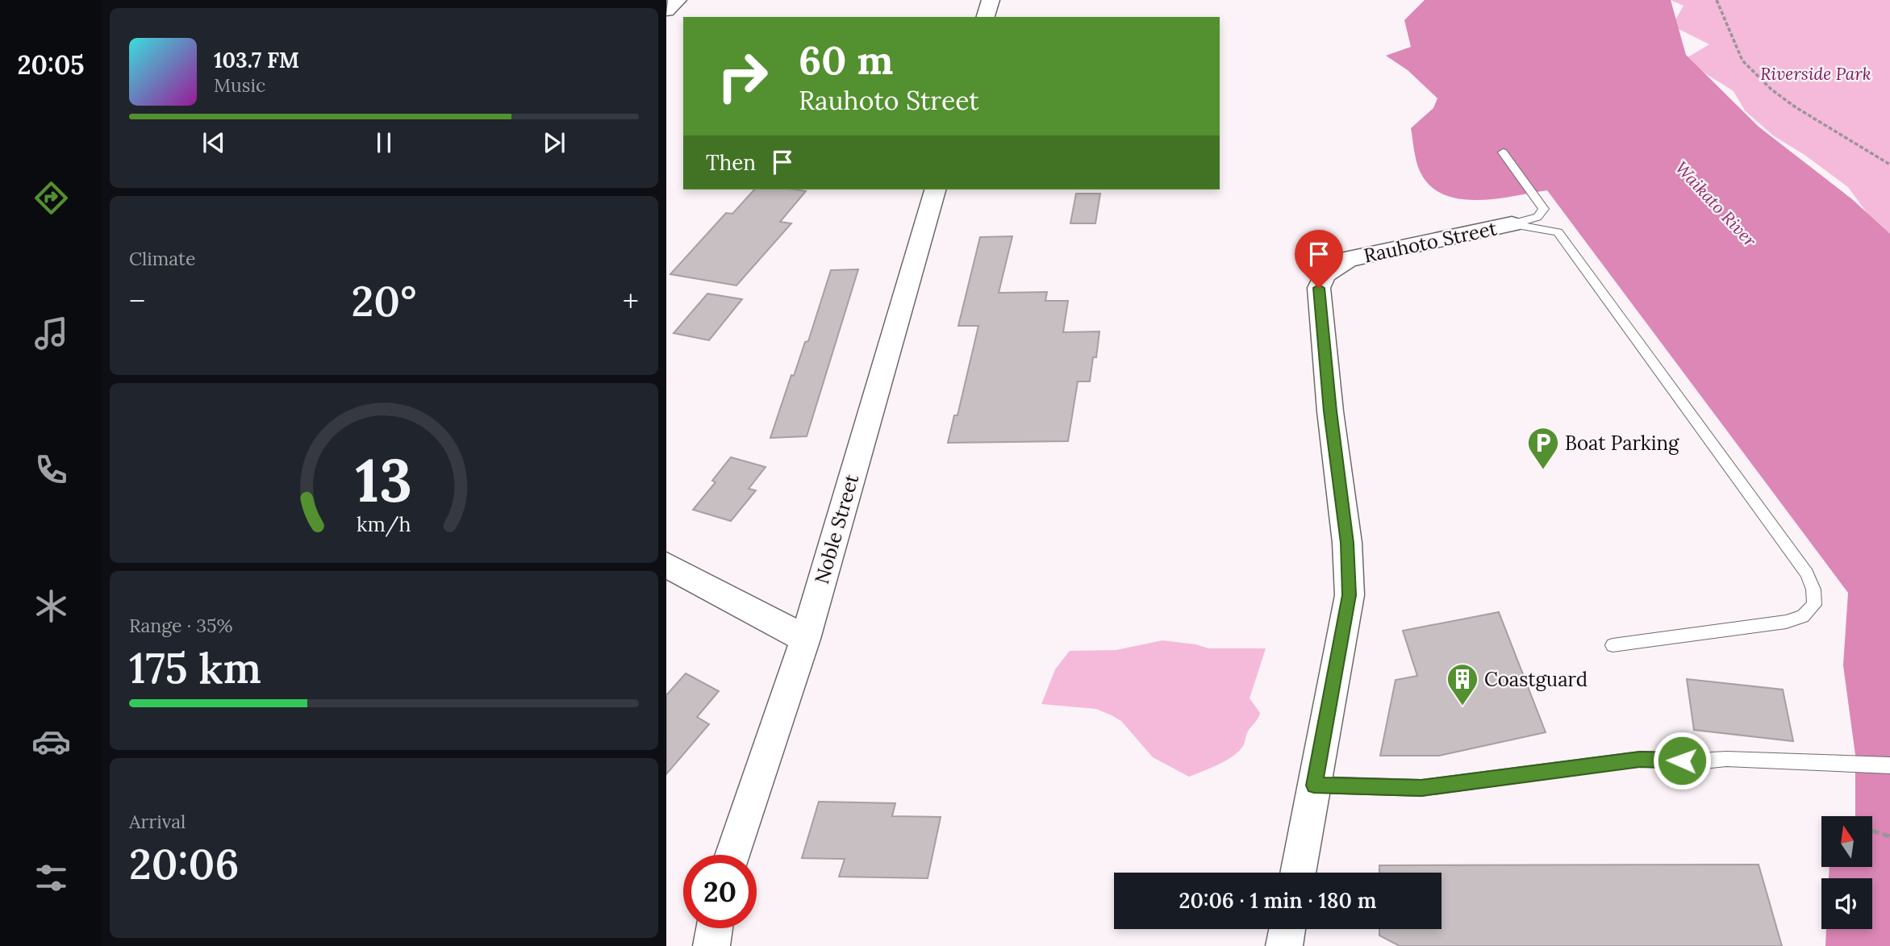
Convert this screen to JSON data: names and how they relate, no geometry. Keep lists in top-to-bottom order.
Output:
{
  "streets": {
    "street": ["Rauhoto Street", "Noble Street"]
  },
  "water": ["Waikato River"],
  "parks": ["Riverside Park"],
  "places": {
    "parking": ["Boat Parking"],
    "building": ["Coastguard"]
  },
  "north": "top",
  "page": {
    "tabs": "20:05",
    "turn": ["60 m", "Rauhoto Street"],
    "song": ["103.7 FM", "Music"],
    "then": "Then",
    "tile": [
      "Climate",
      ["Range · 35%", "175 km"],
      ["Arrival", "20:06"]
    ],
    "heat": ["−", "20°", "+"],
    "limit": "20",
    "trip": "20:06 · 1 min · 180 m",
    "gauge": ["13", "km/h"]
  }
}
